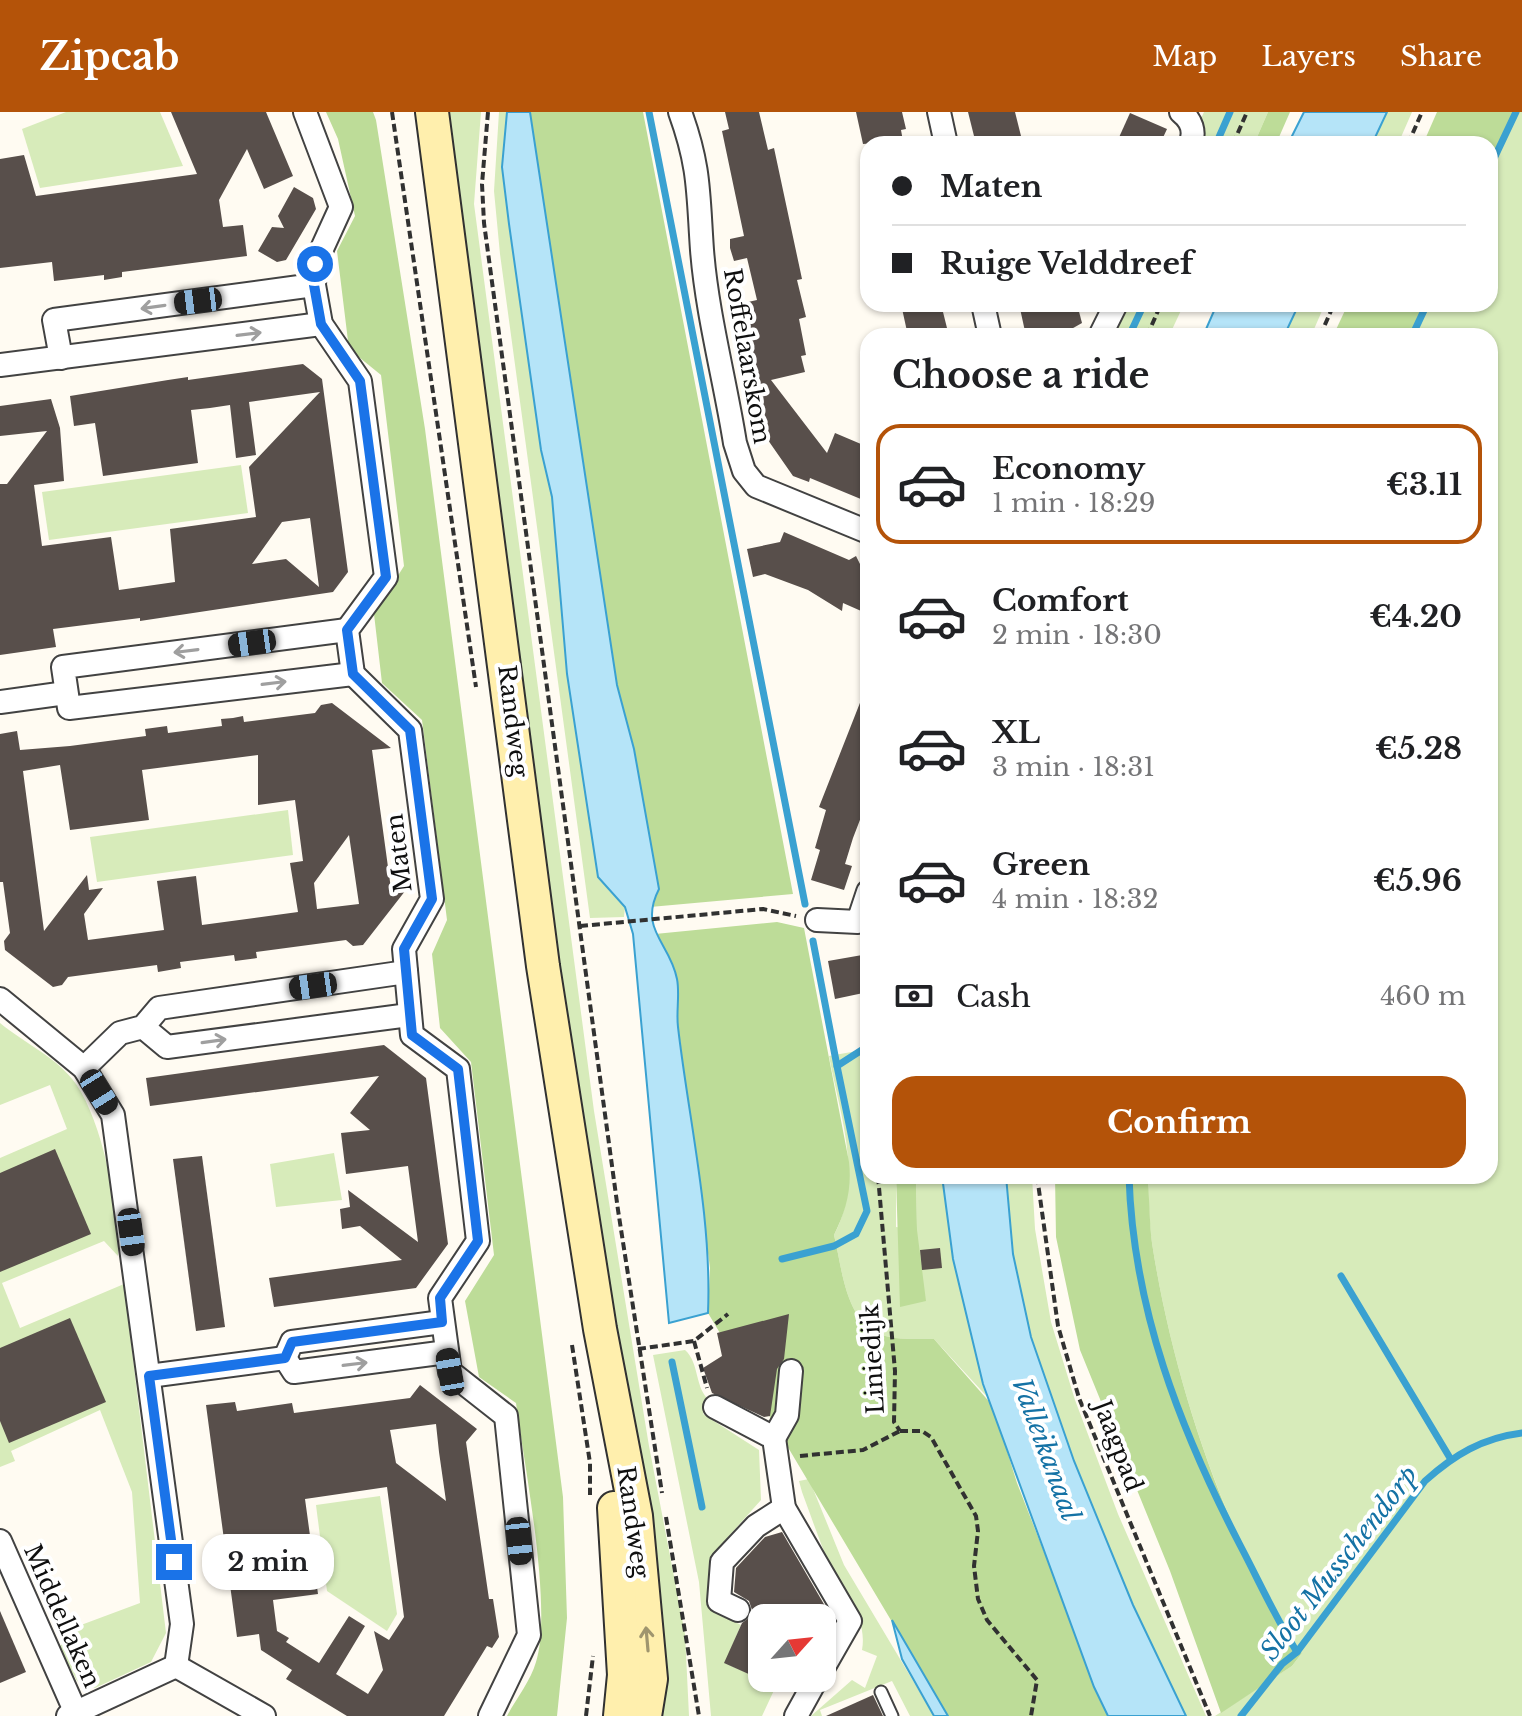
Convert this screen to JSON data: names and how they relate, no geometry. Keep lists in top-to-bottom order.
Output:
{
  "streets": {
    "main road": ["Randweg"],
    "street": ["Roffelaarskom", "Maten", "Middellaken"],
    "path": ["Liniedijk", "Jaagpad"]
  },
  "water": ["Valleikanaal", "Sloot Musschendorp"],
  "north": "top right",
  "page": {
    "header": "Zipcab",
    "nav": ["Map", "Layers", "Share"],
    "banner": ["Maten", "Ruige Velddreef"],
    "heading": "Choose a ride",
    "list": [
      {
        "name": "Economy",
        "note": "1 min · 18:29",
        "value": "€3.11"
      },
      {
        "name": "Comfort",
        "note": "2 min · 18:30",
        "value": "€4.20"
      },
      {
        "name": "XL",
        "note": "3 min · 18:31",
        "value": "€5.28"
      },
      {
        "name": "Green",
        "note": "4 min · 18:32",
        "value": "€5.96"
      }
    ],
    "pay": ["Cash", "460 m"],
    "buttons": "Confirm",
    "bubble": "2 min"
  }
}
